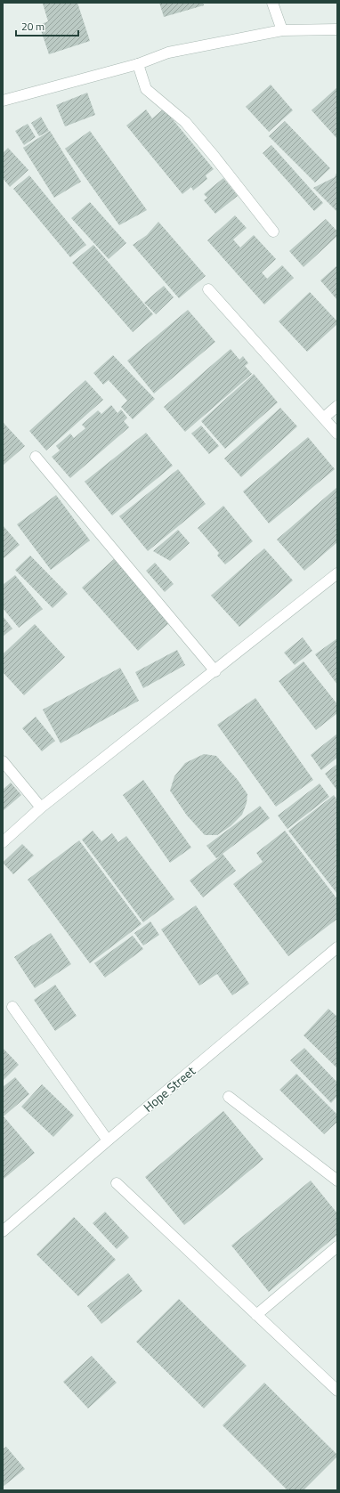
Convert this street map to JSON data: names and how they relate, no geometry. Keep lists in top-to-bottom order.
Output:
{
  "streets": {
    "street": ["Hope Street"]
  },
  "scale_bar": "20 m"
}
